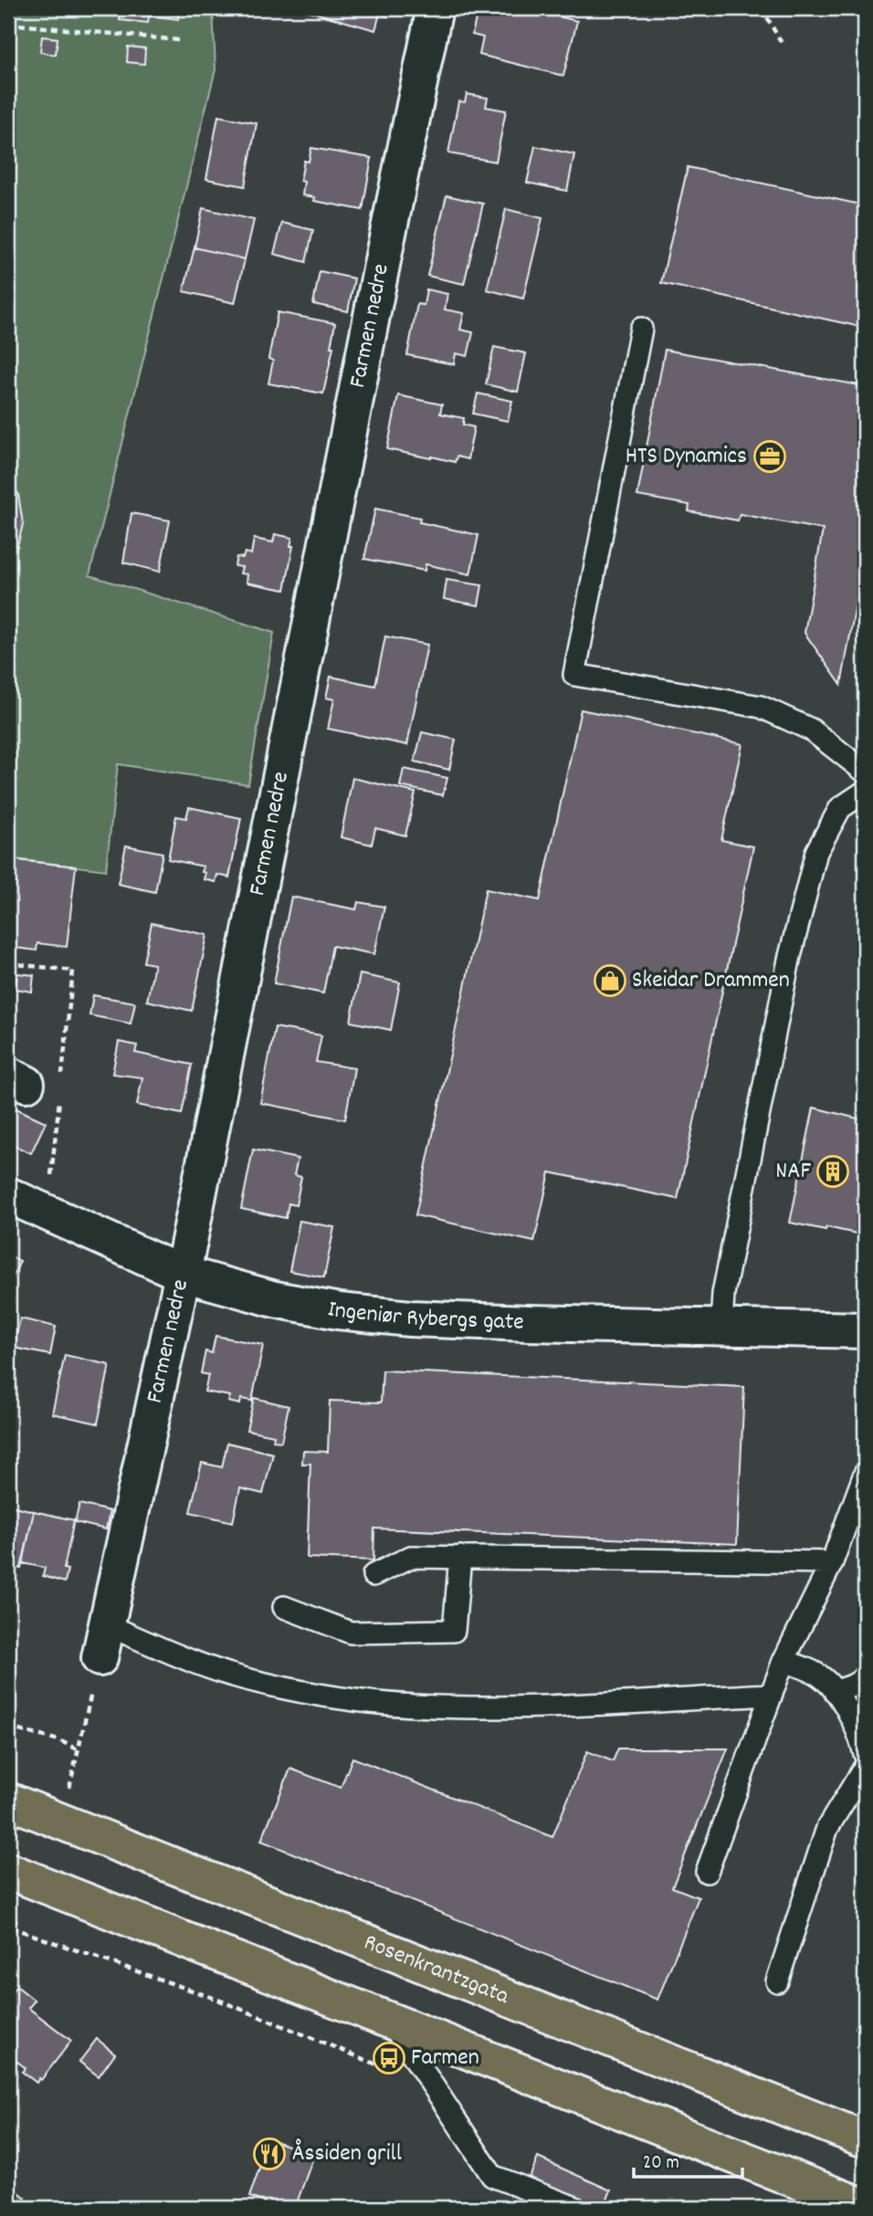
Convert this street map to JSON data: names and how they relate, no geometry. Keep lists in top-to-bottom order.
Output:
{
  "streets": {
    "main road": ["Rosenkrantzgata"],
    "street": ["Farmen nedre", "Ingeniør Rybergs gate"]
  },
  "crossings": [
    ["Farmen nedre", "Ingeniør Rybergs gate"]
  ],
  "places": {
    "office": ["HTS Dynamics"],
    "shop": ["Skeidar Drammen"],
    "building": ["NAF"],
    "bus stop": ["Farmen"],
    "restaurant": ["Åssiden grill"]
  },
  "scale_bar": "20 m"
}
